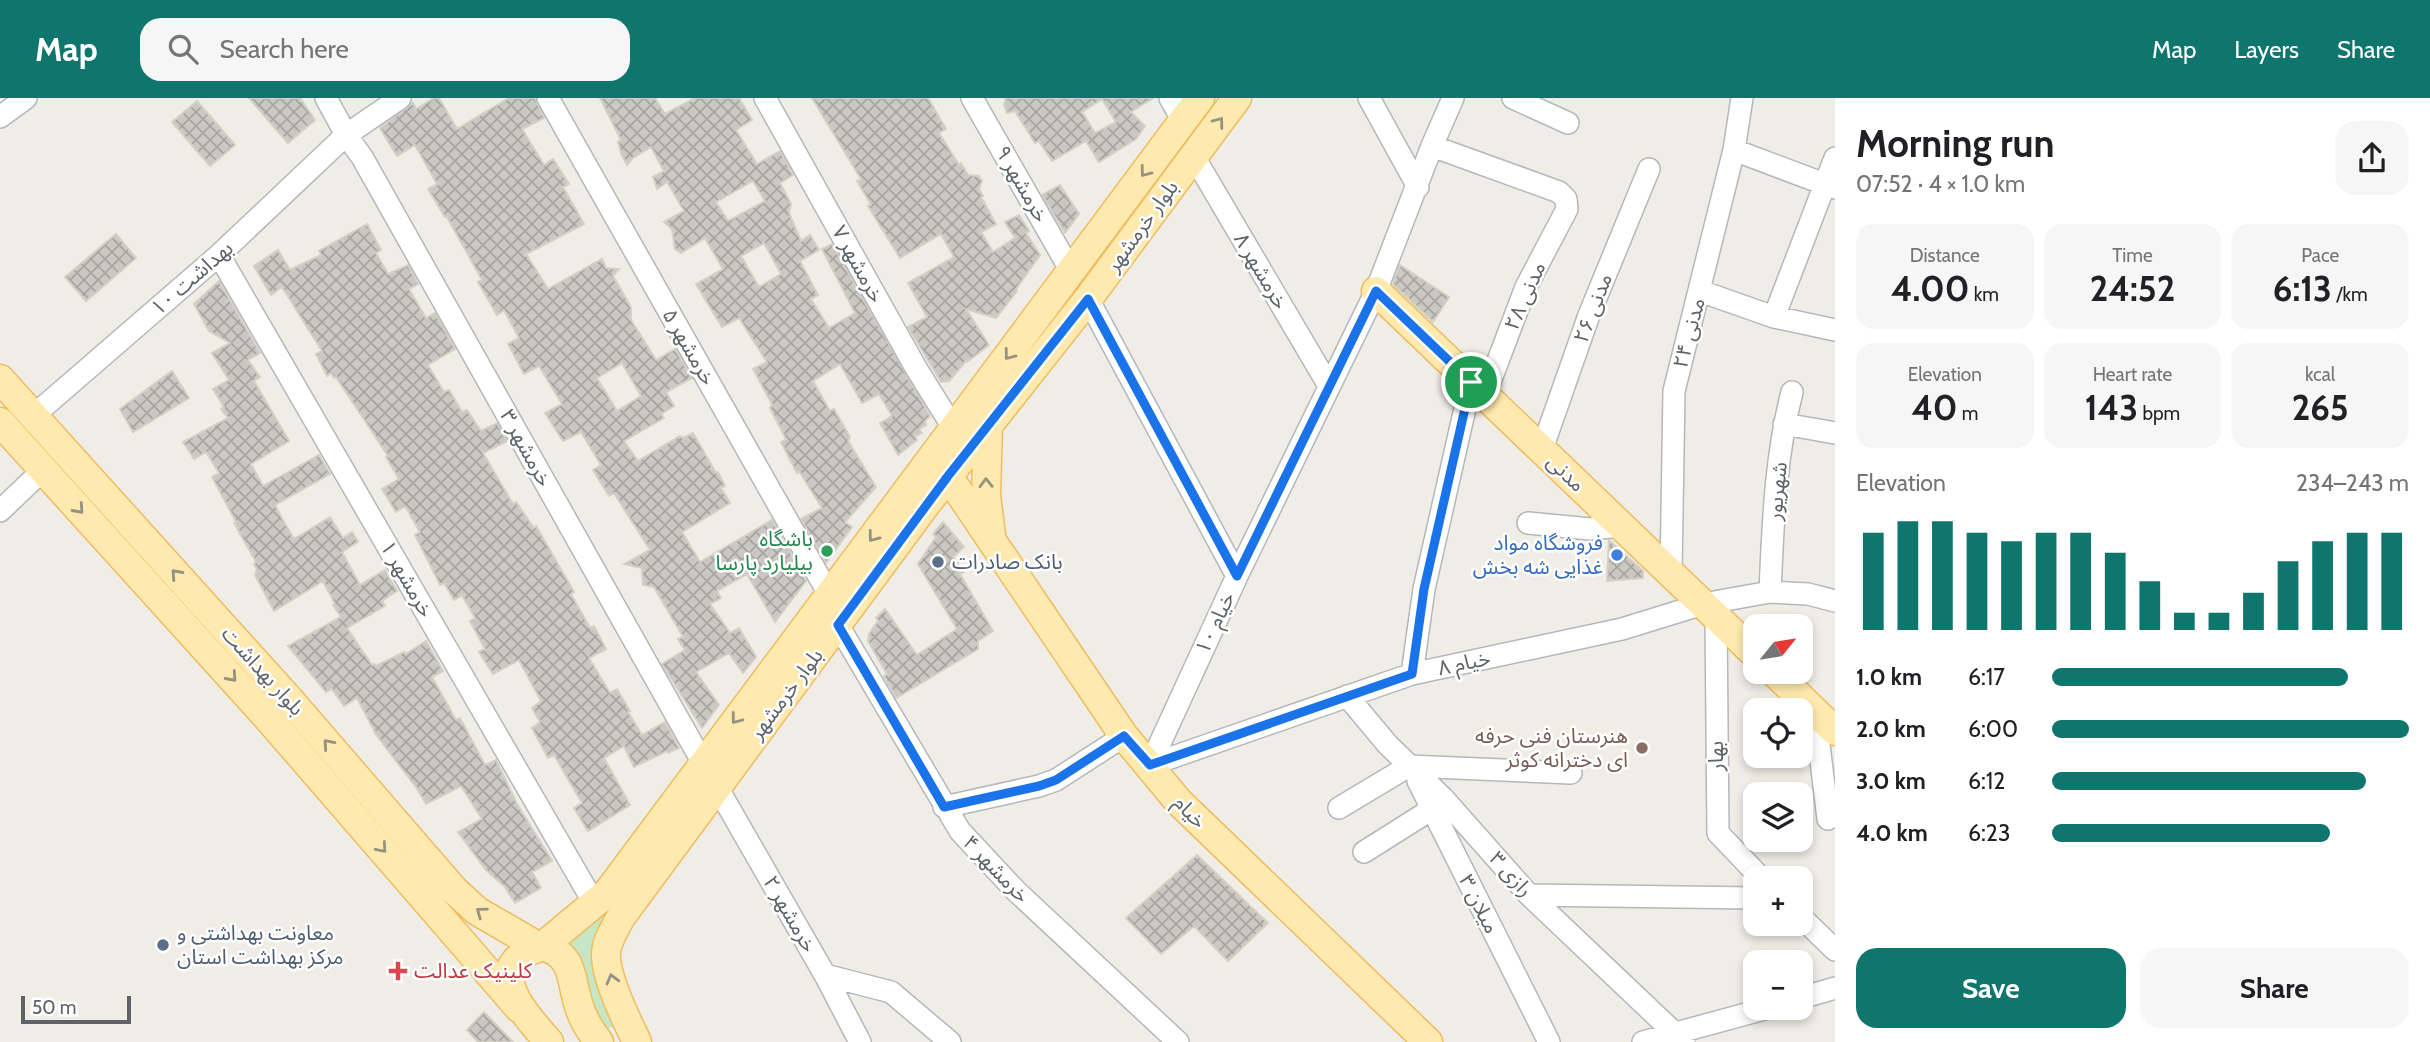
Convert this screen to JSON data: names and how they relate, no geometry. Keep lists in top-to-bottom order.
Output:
{
  "streets": {
    "main road": [
      "بلوار خرمشهر",
      "مدنی",
      "بلوار بهداشت",
      "خیام"
    ],
    "street": [
      "خرمشهر ۹",
      "خرمشهر ۷",
      "خرمشهر ۸",
      "بهداشت ۱۰",
      "مدنی ۲۸",
      "مدنی ۲۶",
      "مدنی ۲۴",
      "خرمشهر ۵",
      "خرمشهر ۳",
      "شهریور",
      "خرمشهر ۱",
      "خیام ۱۰",
      "خیام ۸",
      "بهار",
      "خرمشهر ۴",
      "رازی ۳",
      "میلان ۳",
      "خرمشهر ۲"
    ]
  },
  "crossings": [
    ["خرمشهر ۹", "بلوار خرمشهر"],
    ["بلوار خرمشهر", "خرمشهر ۷"],
    ["بلوار خرمشهر", "خرمشهر ۸"],
    ["بلوار خرمشهر", "خرمشهر ۵"],
    ["بلوار خرمشهر", "خرمشهر ۳"],
    ["بلوار خرمشهر", "خرمشهر ۱"],
    ["بلوار خرمشهر", "بلوار بهداشت"],
    ["بلوار خرمشهر", "خیام"],
    ["بلوار خرمشهر", "خرمشهر ۴"],
    ["بلوار خرمشهر", "خرمشهر ۲"],
    ["خرمشهر ۸", "خیام ۱۰"],
    ["بهداشت ۱۰", "خرمشهر ۳"],
    ["بهداشت ۱۰", "خرمشهر ۱"],
    ["بهداشت ۱۰", "بلوار بهداشت"],
    ["مدنی ۲۸", "مدنی"],
    ["مدنی ۲۸", "خیام ۱۰"],
    ["مدنی ۲۸", "خیام ۸"],
    ["مدنی ۲۶", "مدنی"],
    ["مدنی ۲۴", "مدنی"],
    ["خرمشهر ۳", "خرمشهر ۲"],
    ["مدنی", "خیام ۱۰"],
    ["مدنی", "خیام ۸"],
    ["مدنی", "بهار"],
    ["شهریور", "خیام ۸"],
    ["خیام ۱۰", "خیام ۸"],
    ["خیام ۱۰", "خیام"],
    ["خیام ۸", "بهار"],
    ["خیام ۸", "خیام"],
    ["رازی ۳", "میلان ۳"]
  ],
  "places": {
    "other": [
      "باشگاه بیلیارد پارسا",
      "فروشگاه مواد غذایی شه بخش",
      "بانک صادرات",
      "هنرستان فنی حرفه ای دخترانه کوثر",
      "معاونت بهداشتی و مرکز بهداشت استان"
    ],
    "health": ["کلینیک عدالت"]
  },
  "scale_bar": "50 m",
  "north": "top right",
  "page": {
    "header": "Map",
    "search": "Search here",
    "nav": ["Map", "Layers", "Share"],
    "heading": ["Morning run", "07:52 · 4 × 1.0 km"],
    "stats": [
      ["Distance", "4.00 km"],
      ["Time", "24:52"],
      ["Pace", "6:13 /km"],
      ["Elevation", "40 m"],
      ["Heart rate", "143 bpm"],
      ["kcal", "265"]
    ],
    "chart": ["Elevation", "234–243 m"],
    "map_buttons": ["+", "−"],
    "list": [
      {
        "name": "1.0 km",
        "note": "6:17"
      },
      {
        "name": "2.0 km",
        "note": "6:00"
      },
      {
        "name": "3.0 km",
        "note": "6:12"
      },
      {
        "name": "4.0 km",
        "note": "6:23"
      }
    ],
    "buttons": ["Save", "Share"],
    "scale": "50 m"
  }
}
